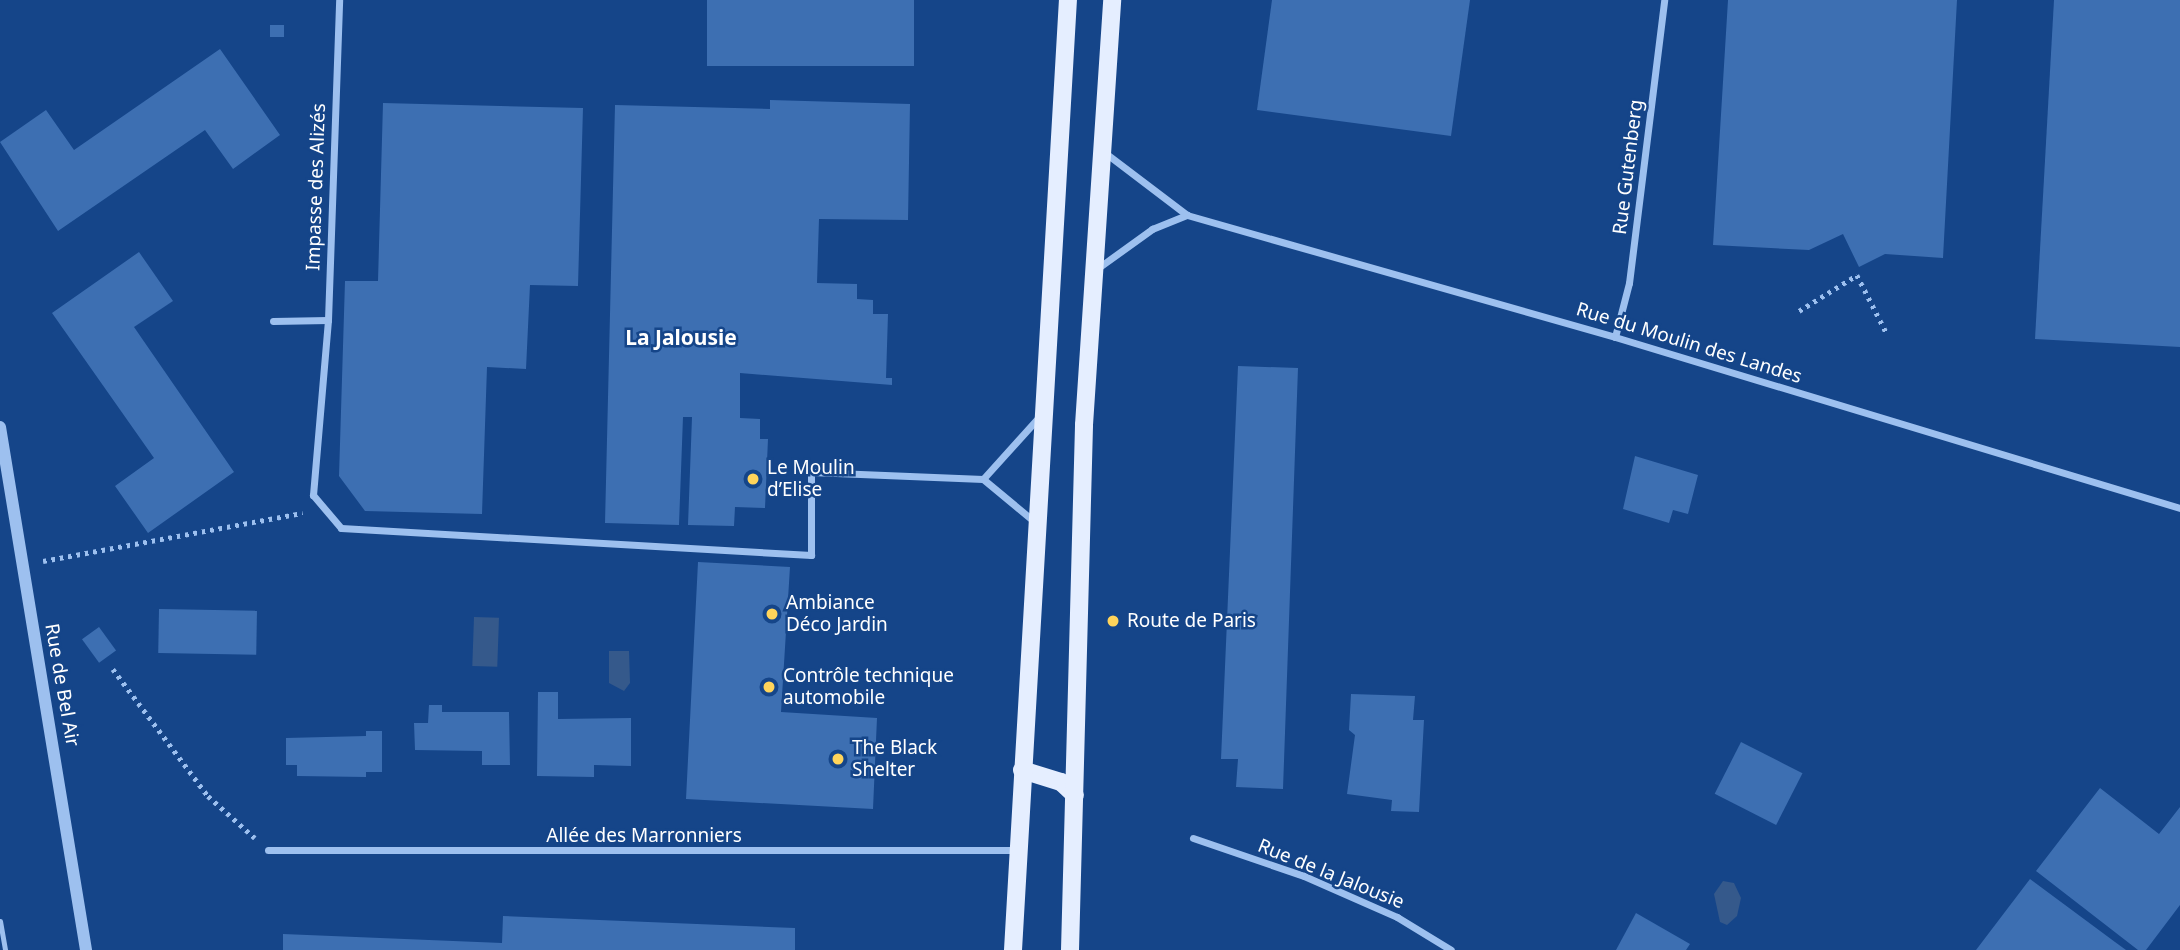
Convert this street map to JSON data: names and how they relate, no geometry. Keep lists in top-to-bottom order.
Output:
{
  "streets": {
    "street": [
      "Rue Gutenberg",
      "Impasse des Alizés",
      "Rue du Moulin des Landes",
      "Rue de Bel Air",
      "Allée des Marronniers",
      "Rue de la Jalousie"
    ]
  },
  "crossings": [
    ["Rue Gutenberg", "Rue du Moulin des Landes"]
  ],
  "districts": ["La Jalousie"],
  "places": [
    "Le Moulin d’Elise",
    "Ambiance Déco Jardin",
    "Route de Paris",
    "Contrôle technique automobile",
    "The Black Shelter"
  ]
}
